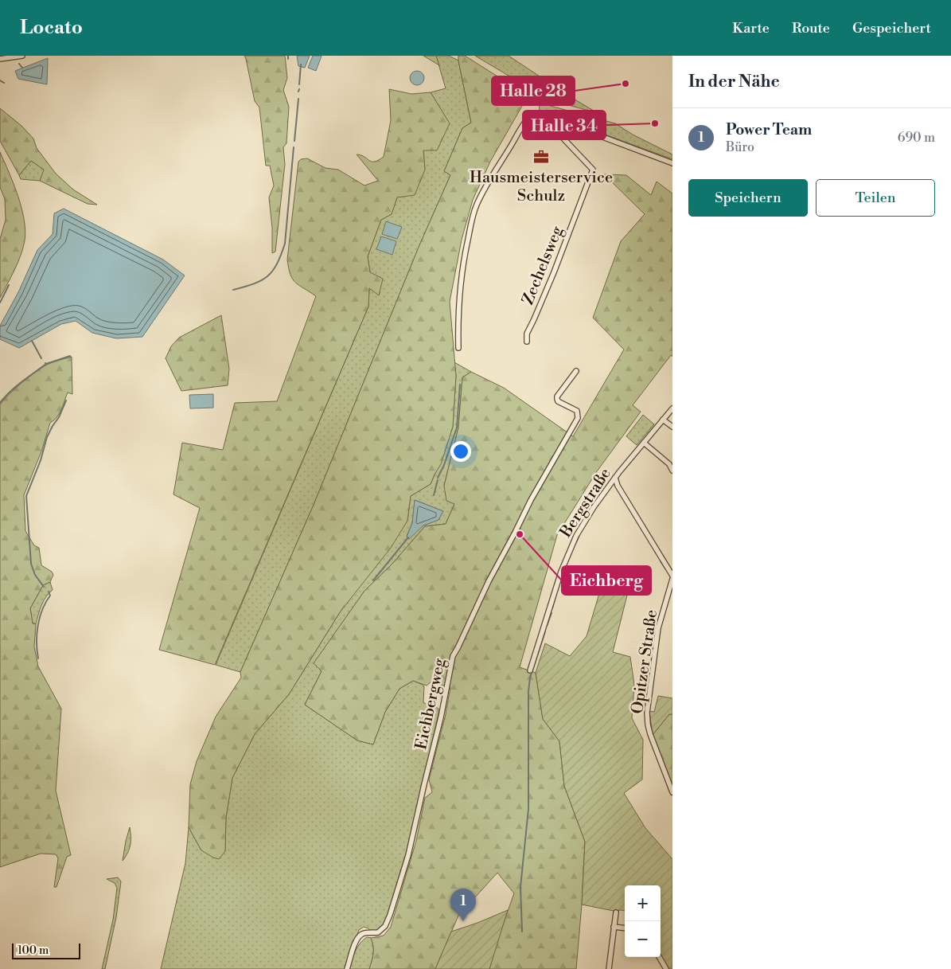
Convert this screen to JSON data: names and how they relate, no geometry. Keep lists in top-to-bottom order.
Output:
{
  "streets": {
    "street": [
      "Zechelsweg",
      "Bergstraße",
      "Opitzer Straße",
      "Eichbergweg"
    ]
  },
  "crossings": [
    ["Bergstraße", "Opitzer Straße"]
  ],
  "places": {
    "other": ["Halle 28", "Halle 34", "Eichberg"],
    "office": ["Hausmeisterservice Schulz"]
  },
  "scale_bar": "100 m",
  "page": {
    "header": "Locato",
    "nav": ["Karte", "Route", "Gespeichert"],
    "heading": "In der Nähe",
    "list": [
      {
        "mark": "1",
        "name": "Power Team",
        "note": "Büro",
        "value": "690 m"
      }
    ],
    "buttons": ["Speichern", "Teilen"],
    "map_buttons": ["+", "−"],
    "pins": "1",
    "scale": "100 m"
  }
}
